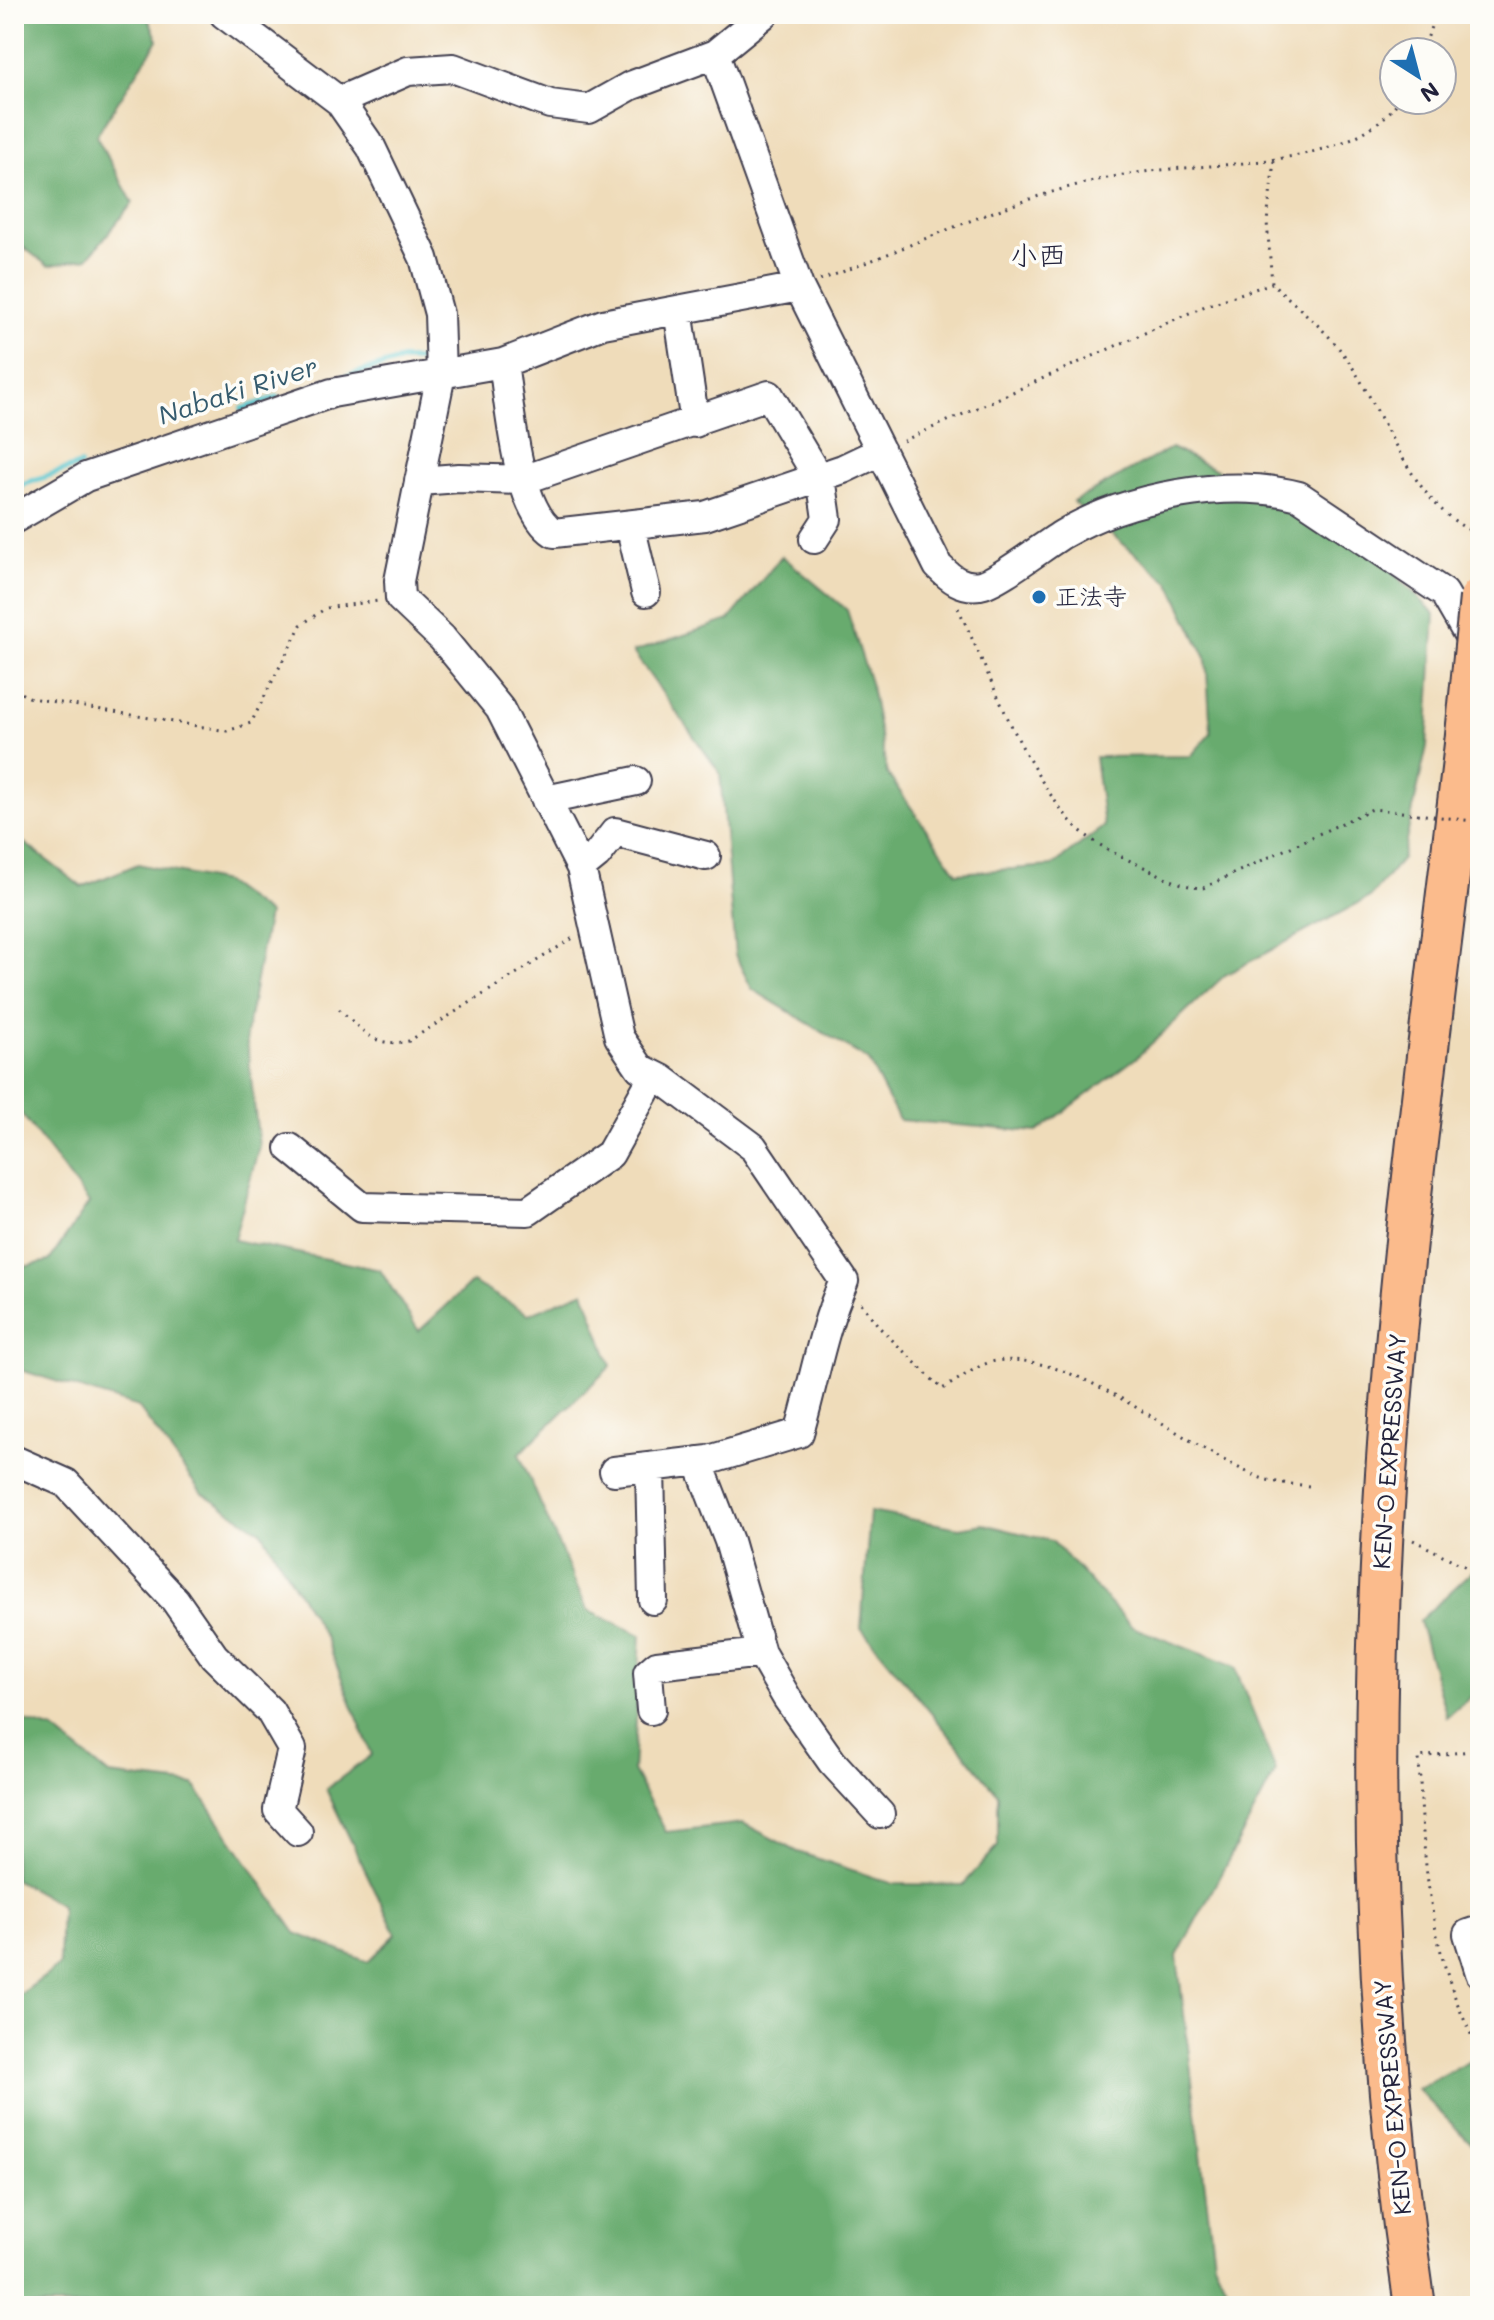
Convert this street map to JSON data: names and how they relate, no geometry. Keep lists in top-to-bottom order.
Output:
{
  "streets": {
    "highway": ["KEN-O EXPRESSWAY"]
  },
  "districts": ["小西"],
  "water": ["Nabaki River"],
  "places": ["正法寺"],
  "north": "bottom right"
}
